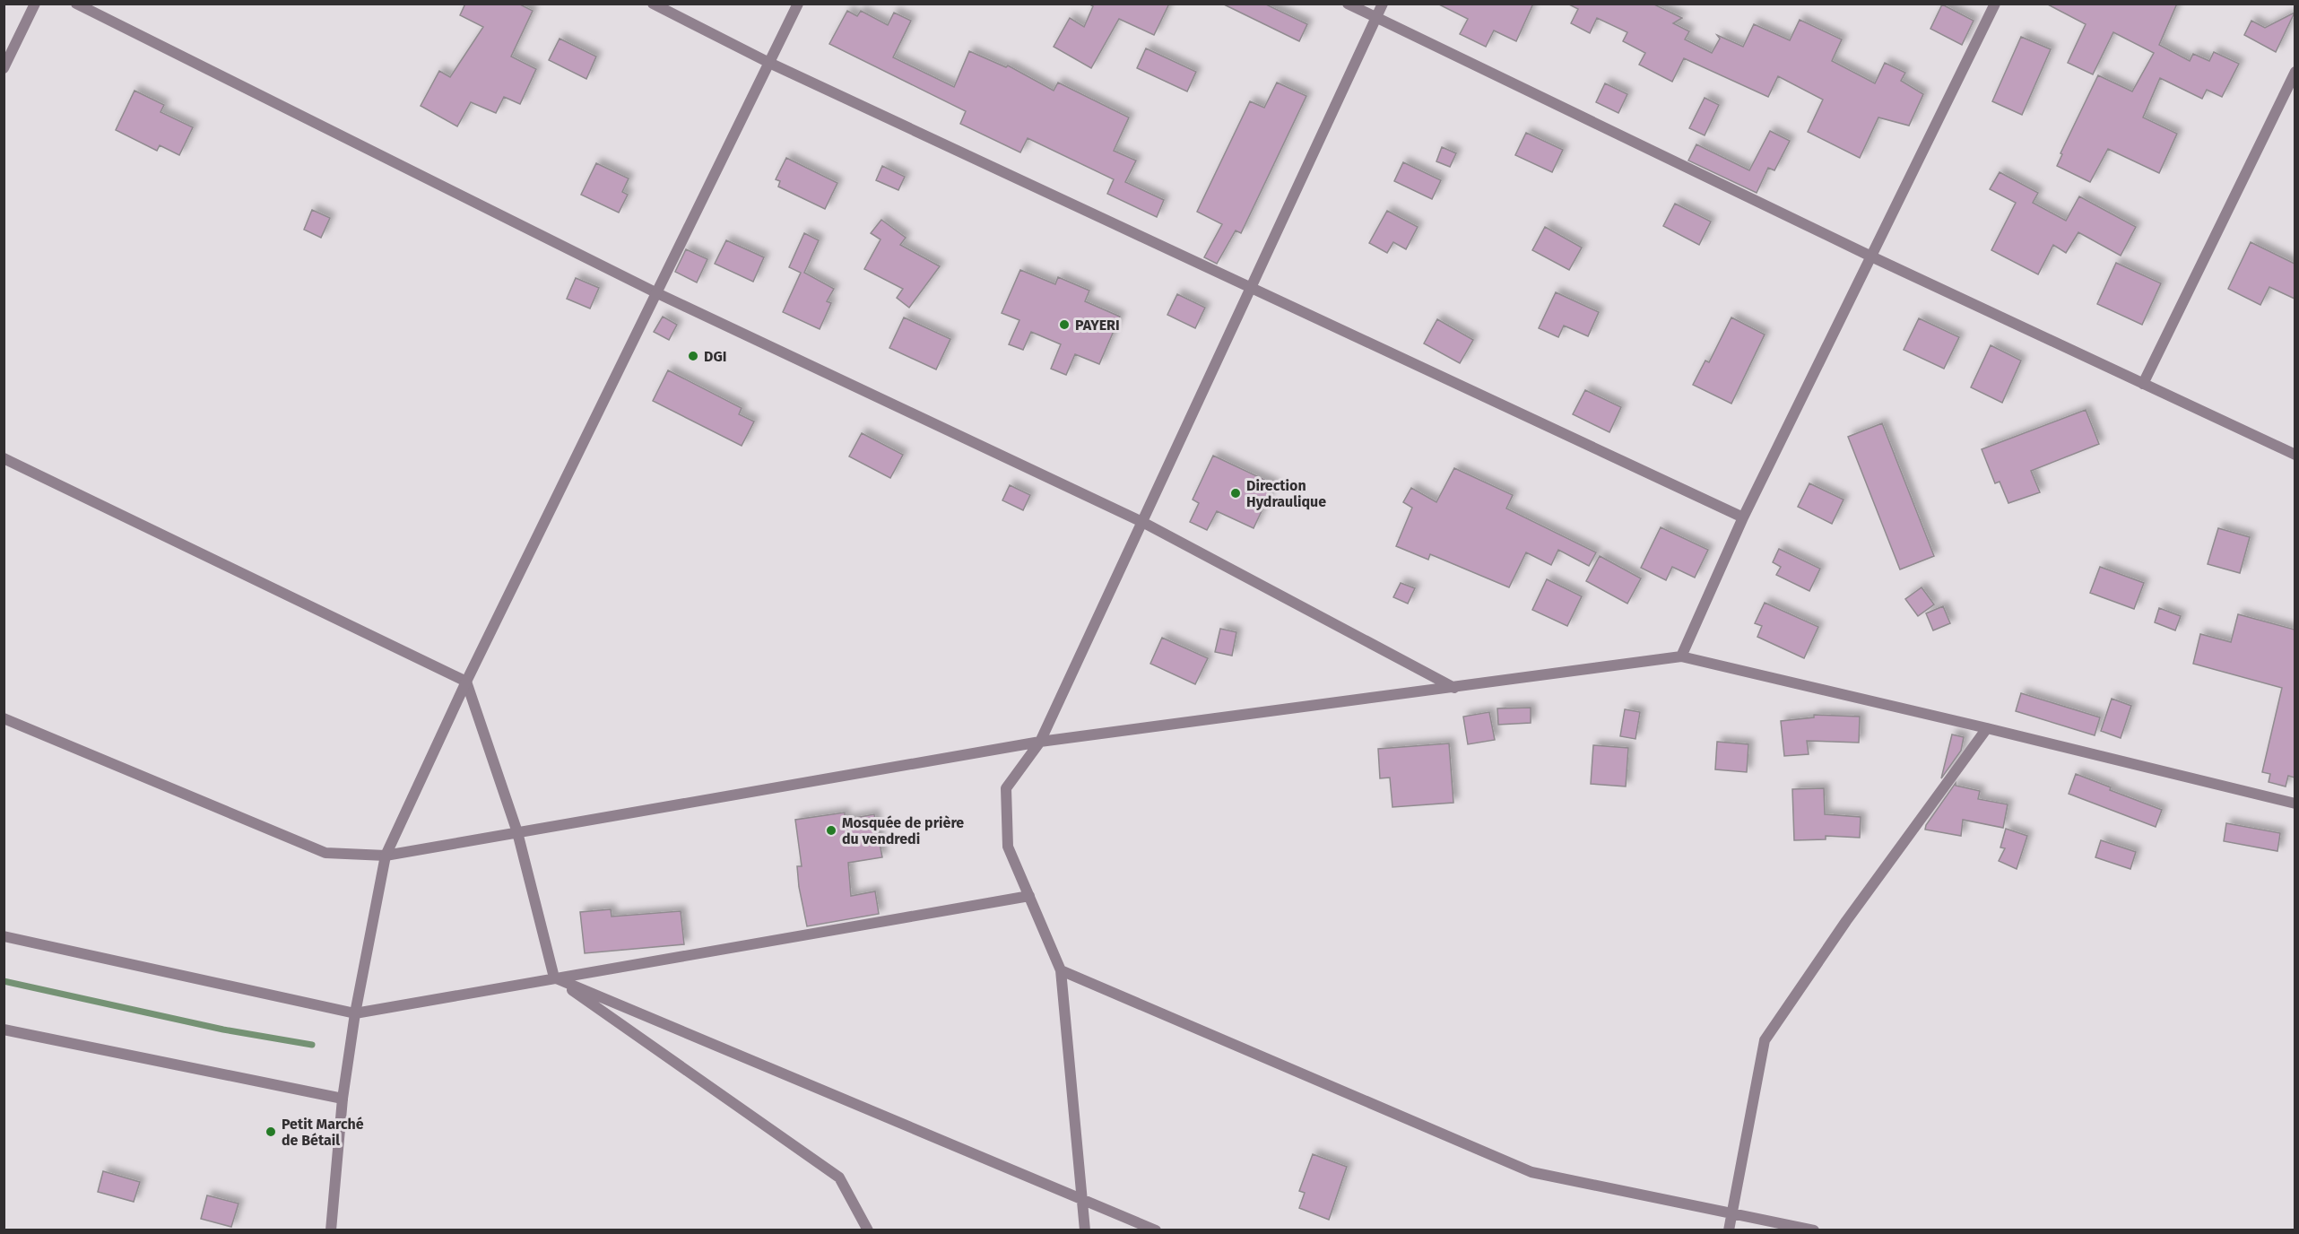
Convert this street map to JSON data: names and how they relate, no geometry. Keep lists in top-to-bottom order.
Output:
{
  "places": [
    "PAYERI",
    "DGI",
    "Direction Hydraulique",
    "Mosquée de prière du vendredi",
    "Petit Marché de Bétail"
  ]
}
